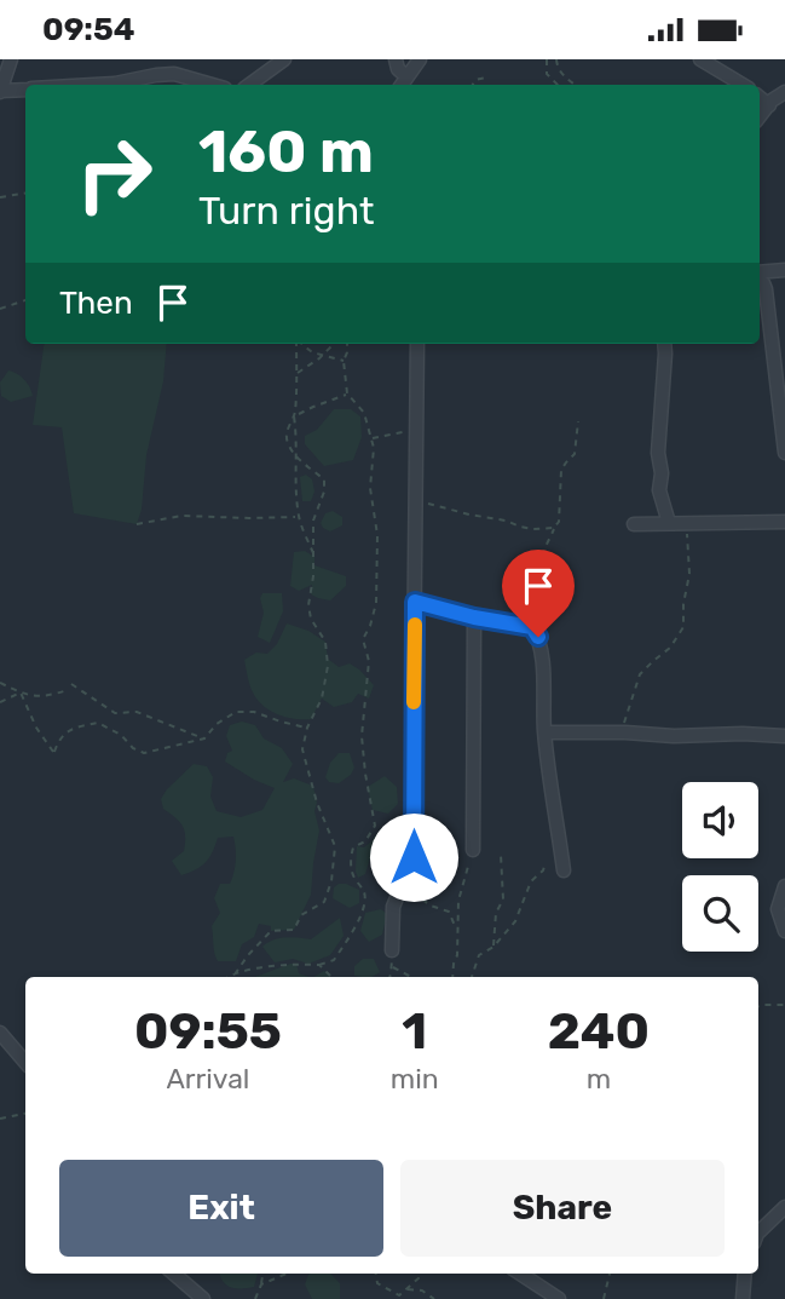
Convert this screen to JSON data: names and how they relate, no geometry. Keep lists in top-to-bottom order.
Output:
{
  "page": {
    "status": "09:54",
    "turn": ["160 m", "Turn right"],
    "then": "Then",
    "eta": [
      "09:55",
      "Arrival",
      "1",
      "min",
      "240",
      "m"
    ],
    "buttons": ["Exit", "Share"]
  }
}
